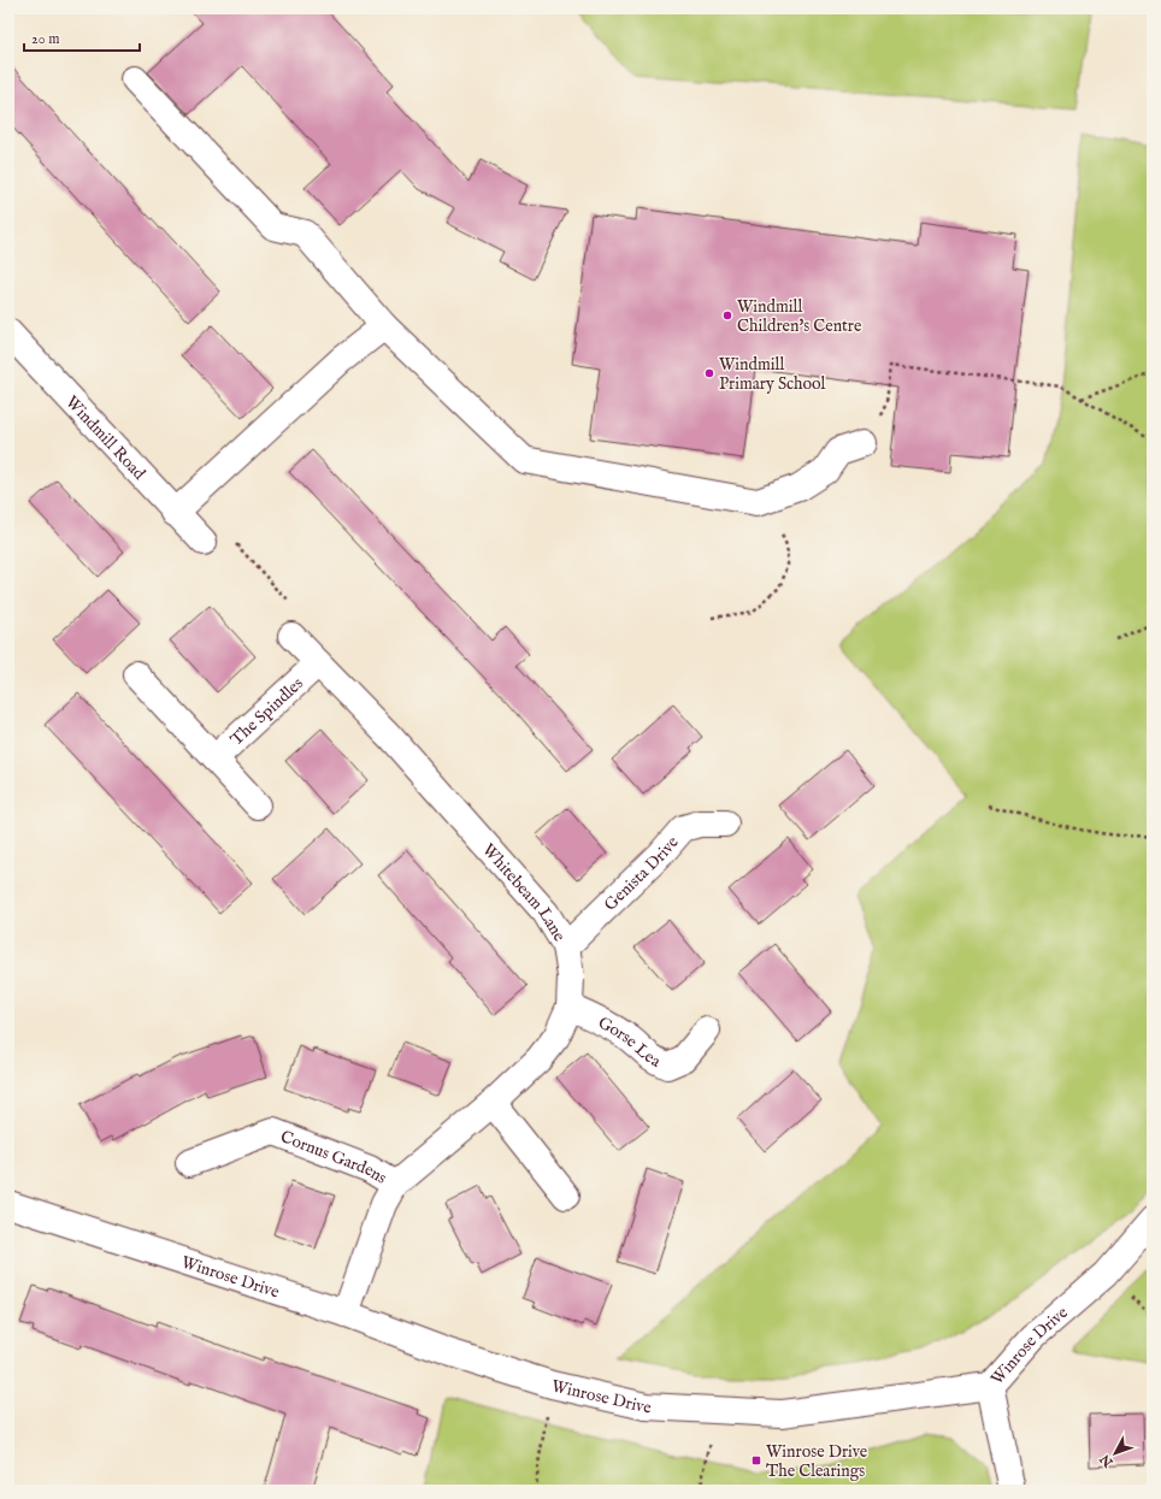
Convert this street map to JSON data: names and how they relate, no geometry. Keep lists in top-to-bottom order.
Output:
{
  "streets": {
    "street": [
      "Windmill Road",
      "The Spindles",
      "Genista Drive",
      "Whitebeam Lane",
      "Gorse Lea",
      "Cornus Gardens",
      "Winrose Drive"
    ]
  },
  "crossings": [
    ["The Spindles", "Whitebeam Lane"],
    ["Genista Drive", "Whitebeam Lane"],
    ["Whitebeam Lane", "Gorse Lea"],
    ["Whitebeam Lane", "Cornus Gardens"],
    ["Whitebeam Lane", "Winrose Drive"]
  ],
  "places": {
    "other": ["Windmill Children's Centre", "Windmill Primary School"],
    "transit": ["Winrose Drive The Clearings"]
  },
  "scale_bar": "20 m",
  "north": "bottom left"
}
